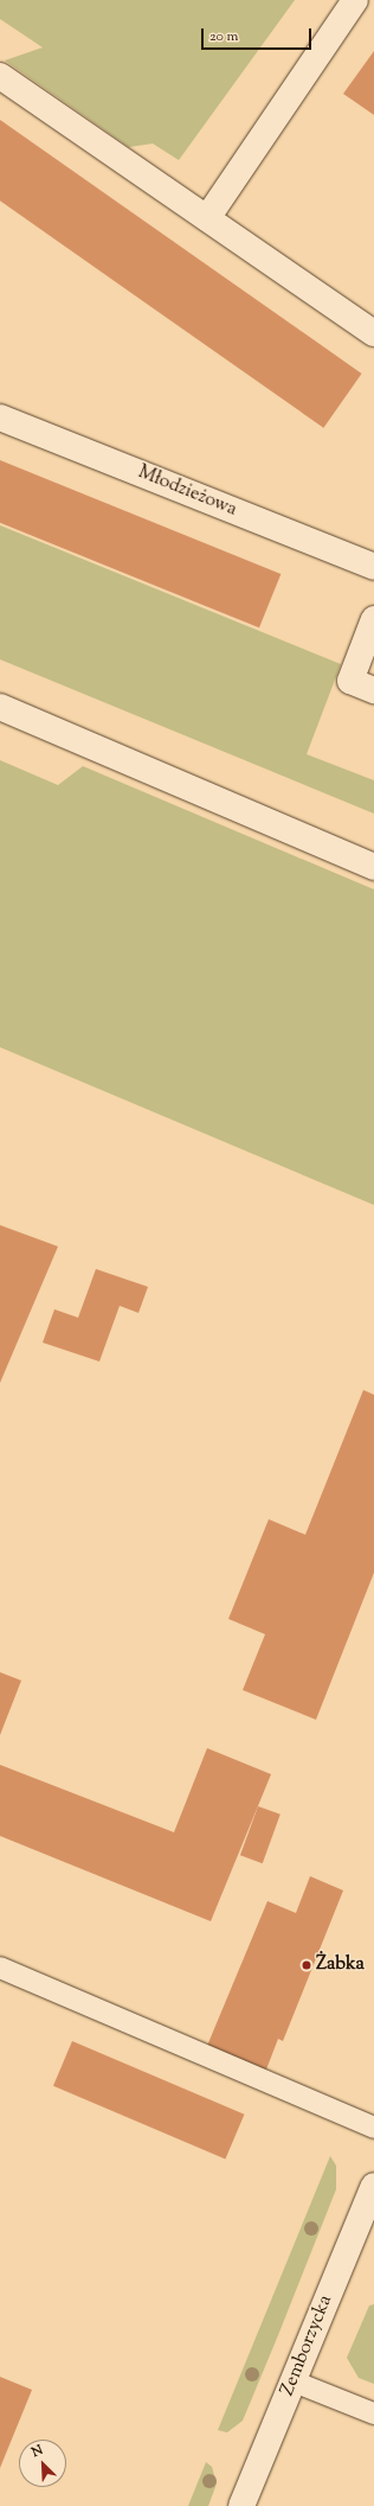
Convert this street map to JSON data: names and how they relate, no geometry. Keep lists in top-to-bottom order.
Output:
{
  "streets": {
    "street": ["Młodzieżowa", "Zemborzycka"]
  },
  "places": ["Żabka"],
  "scale_bar": "20 m",
  "north": "top left"
}
